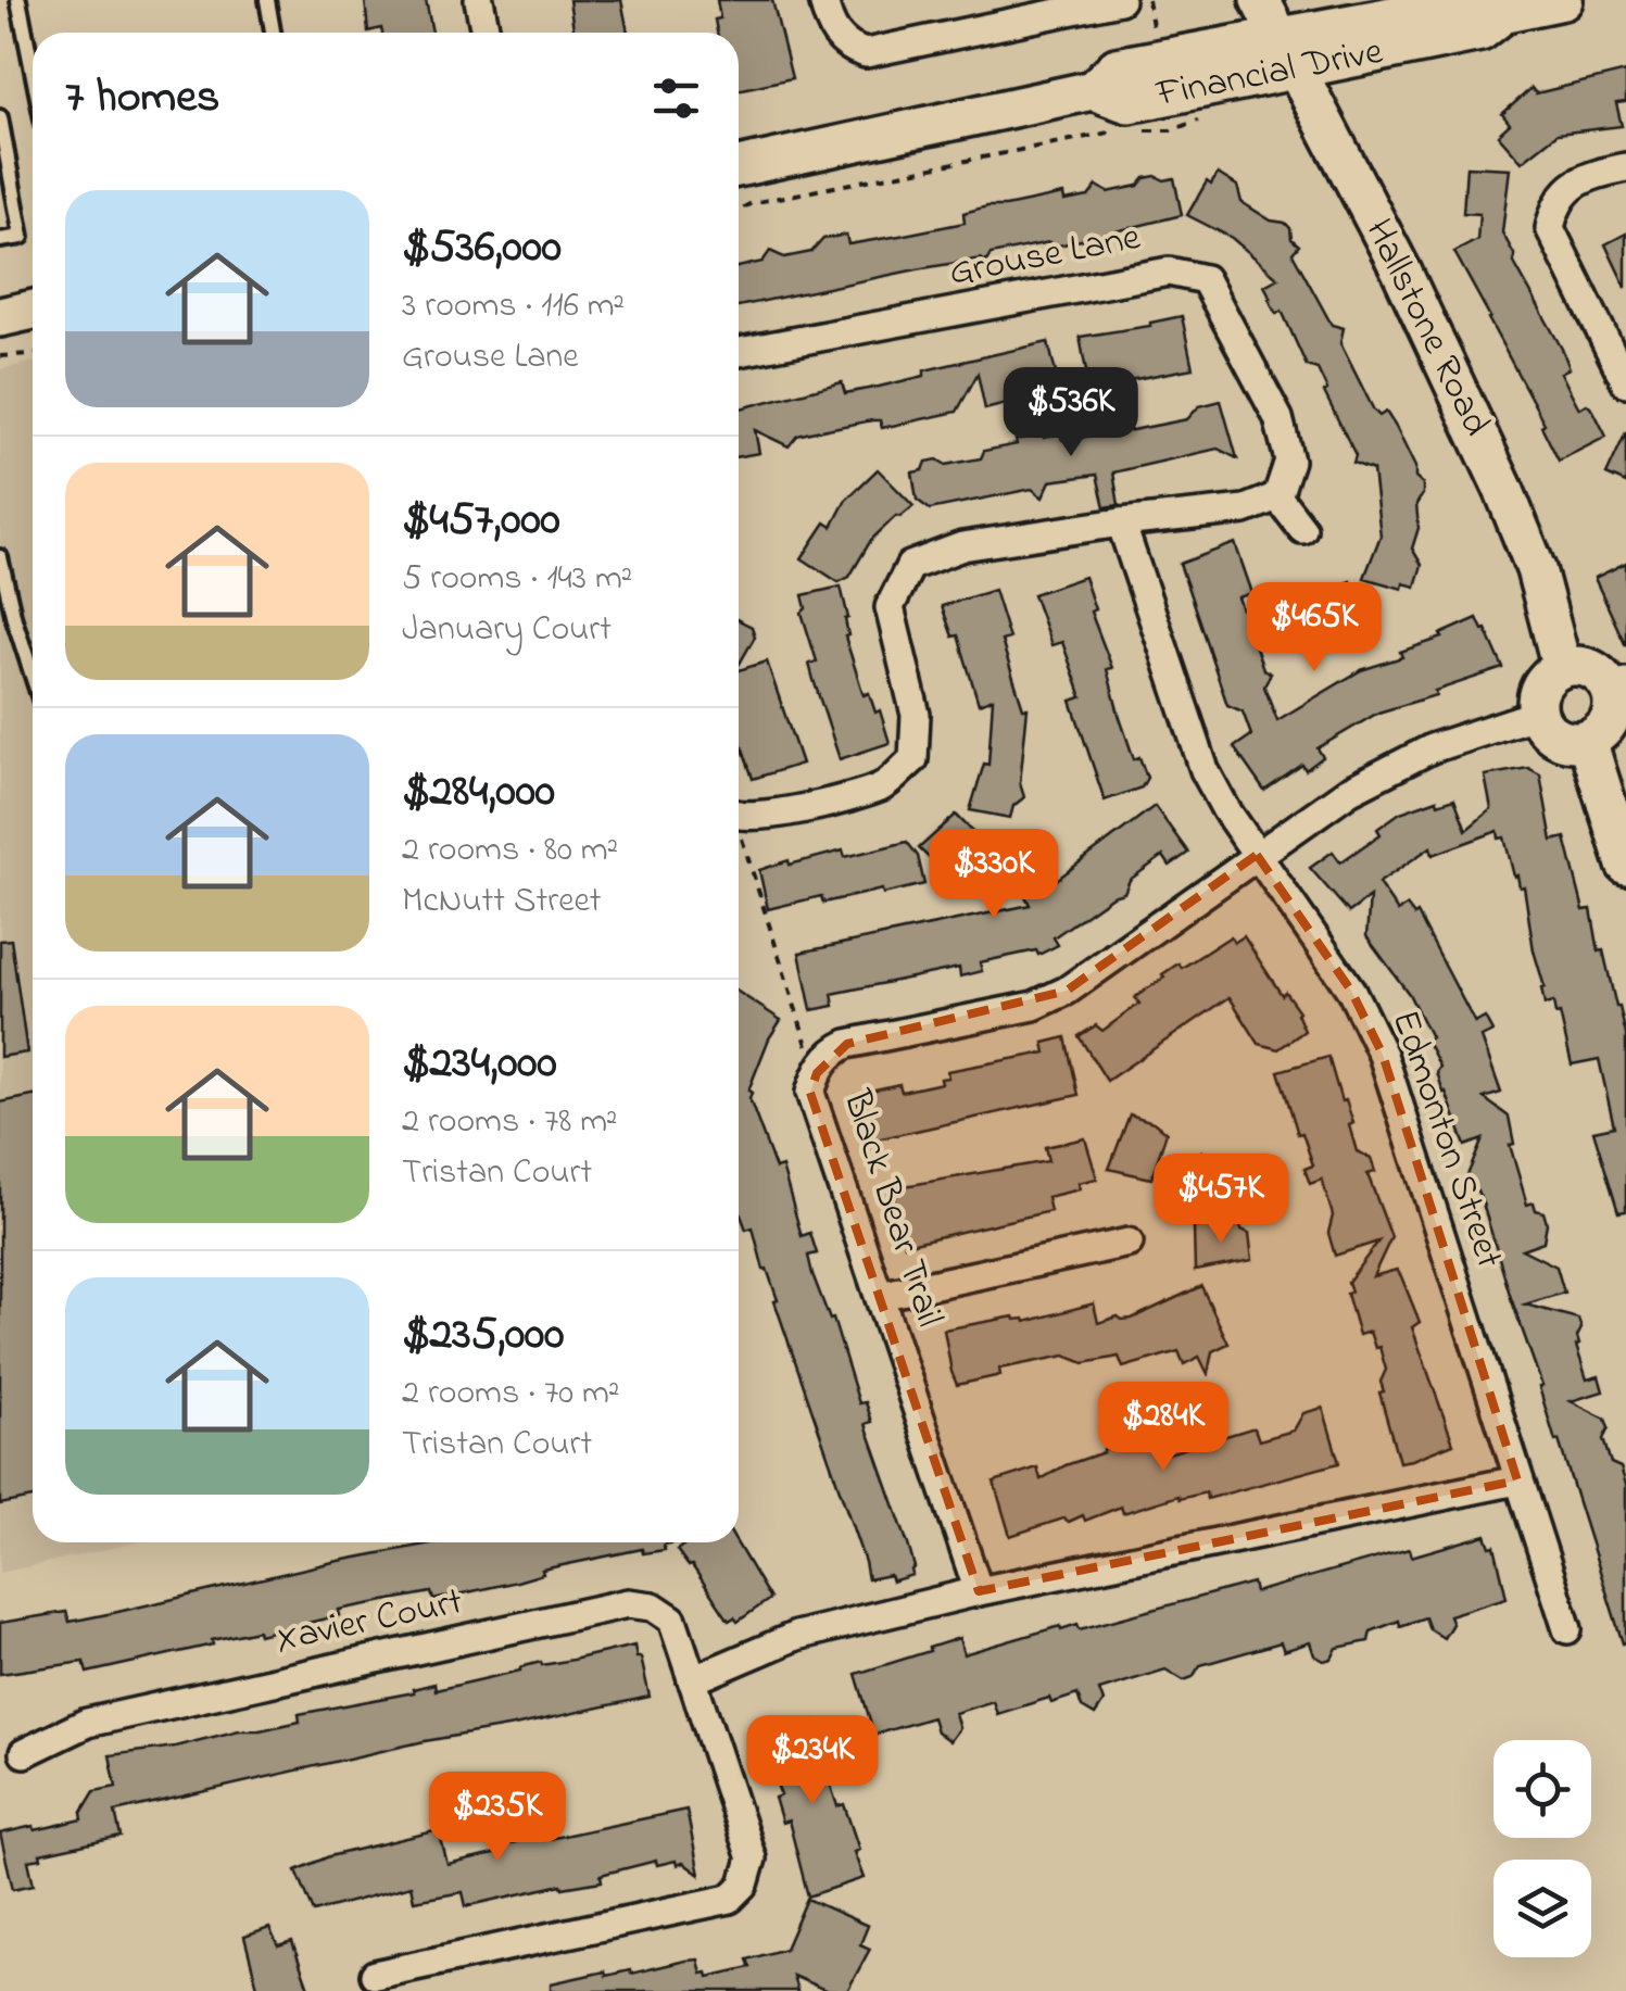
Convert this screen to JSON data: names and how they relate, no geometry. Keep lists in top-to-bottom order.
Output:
{
  "streets": {
    "street": [
      "Financial Drive",
      "Grouse Lane",
      "Hallstone Road",
      "Edmonton Street",
      "Black Bear Trail",
      "Xavier Court"
    ]
  },
  "crossings": [
    ["Financial Drive", "Hallstone Road"],
    ["Hallstone Road", "Black Bear Trail"],
    ["Edmonton Street", "Black Bear Trail"]
  ],
  "page": {
    "heading": "7 homes",
    "list": [
      {
        "name": "$536,000",
        "note": "3 rooms · 116 m² · Grouse Lane"
      },
      {
        "name": "$457,000",
        "note": "5 rooms · 143 m² · January Court"
      },
      {
        "name": "$284,000",
        "note": "2 rooms · 80 m² · McNutt Street"
      },
      {
        "name": "$234,000",
        "note": "2 rooms · 78 m² · Tristan Court"
      },
      {
        "name": "$235,000",
        "note": "2 rooms · 70 m² · Tristan Court"
      }
    ],
    "price": [
      "$536K",
      "$465K",
      "$330K",
      "$457K",
      "$284K",
      "$234K",
      "$235K"
    ]
  }
}
